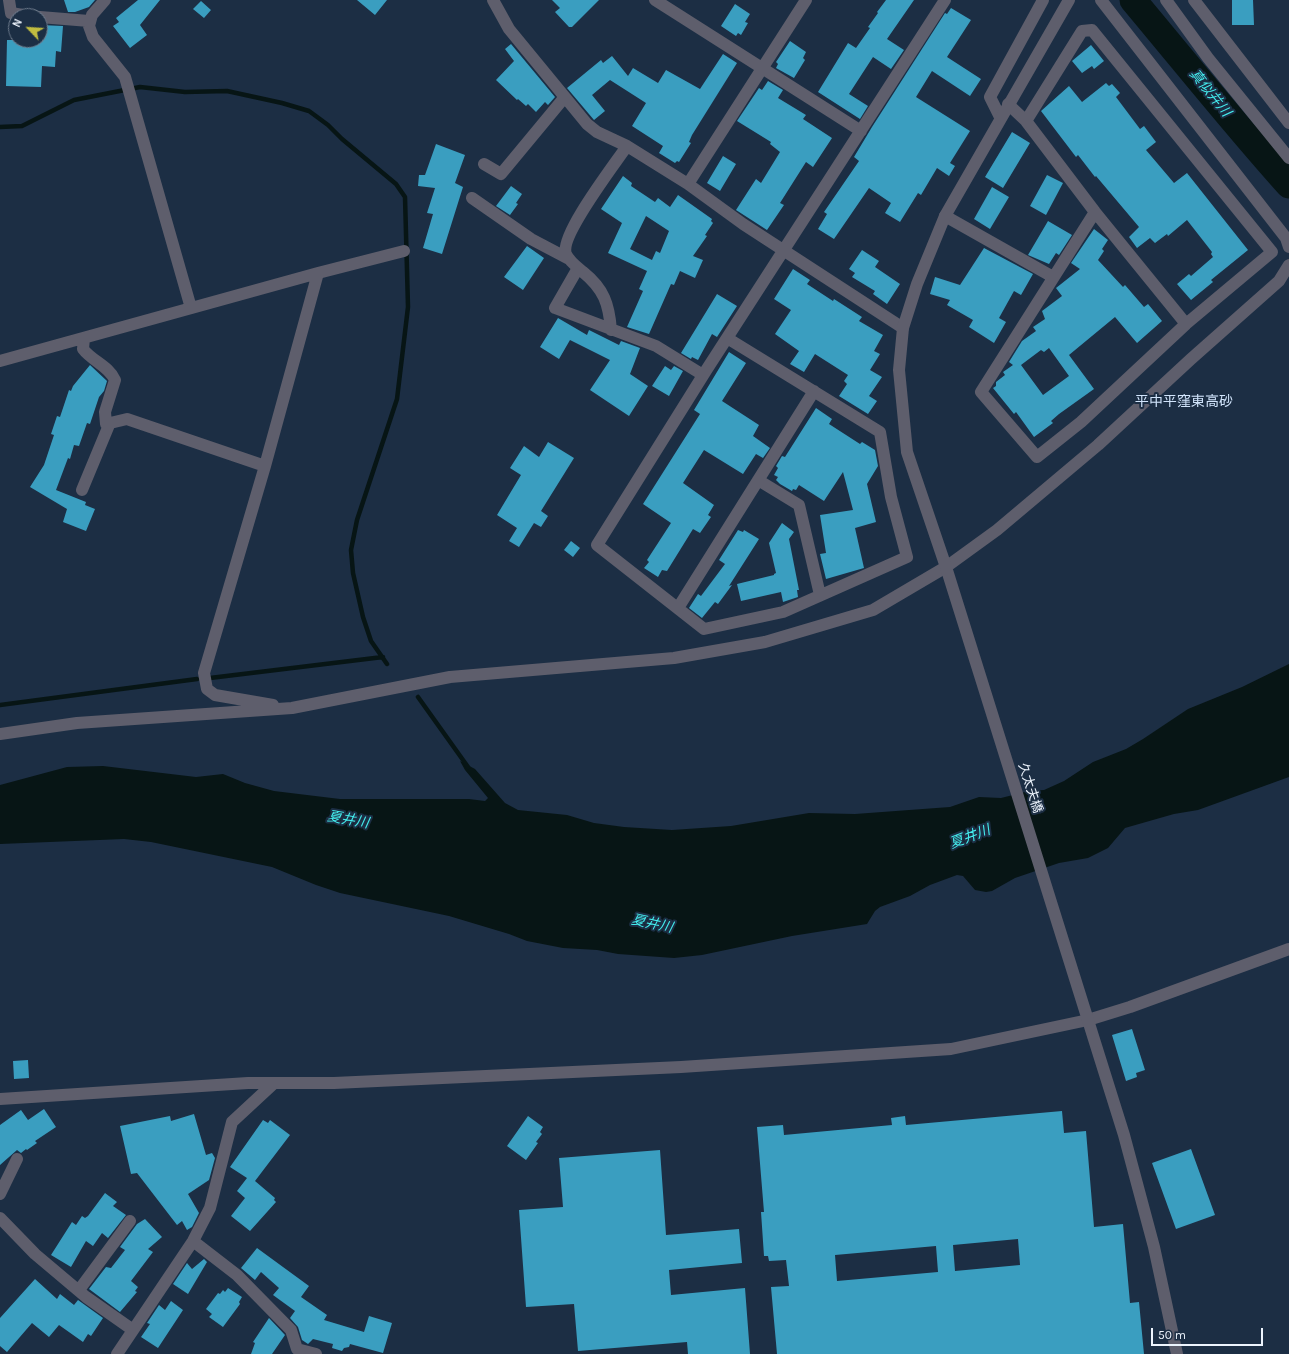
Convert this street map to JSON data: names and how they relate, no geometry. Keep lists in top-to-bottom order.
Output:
{
  "streets": {
    "street": ["久太夫橋"]
  },
  "districts": ["平中平窪東高砂"],
  "water": ["真似井川", "夏井川"],
  "scale_bar": "50 m",
  "north": "top left"
}
